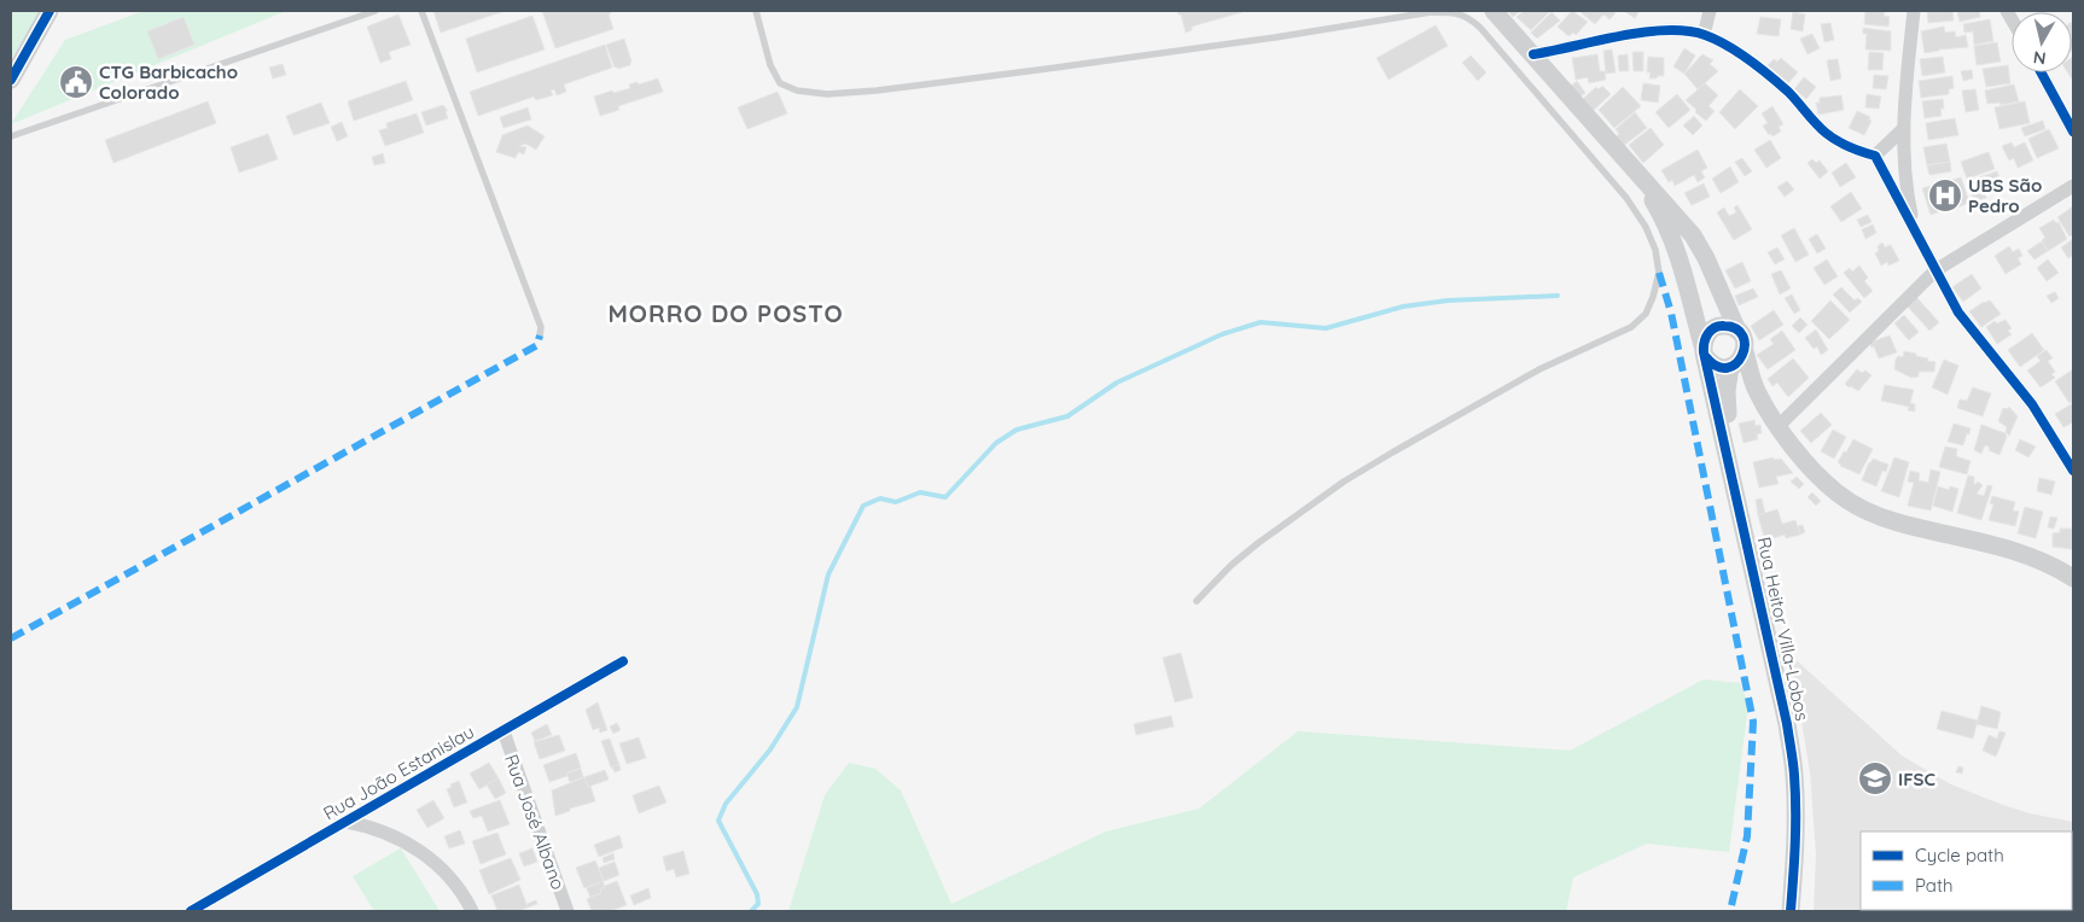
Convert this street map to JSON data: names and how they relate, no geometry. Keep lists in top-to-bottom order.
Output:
{
  "streets": {
    "street": ["Rua Heitor Villa-Lobos", "Rua João Estanislau", "Rua José Albano"]
  },
  "crossings": [
    ["Rua João Estanislau", "Rua José Albano"]
  ],
  "districts": ["MORRO DO POSTO"],
  "places": {
    "public building": ["CTG Barbicacho Colorado"],
    "hospital": ["UBS São Pedro"],
    "school or university": ["IFSC"]
  },
  "legend": ["Cycle path", "Path"],
  "north": "bottom"
}
